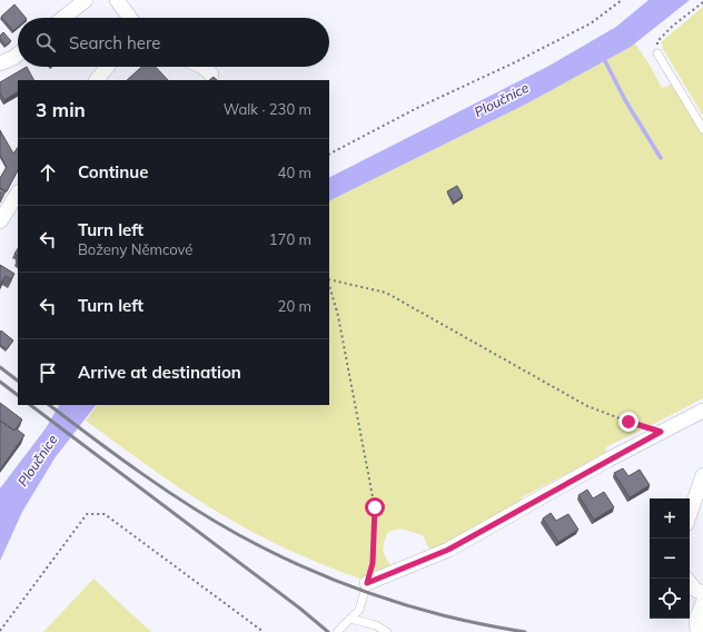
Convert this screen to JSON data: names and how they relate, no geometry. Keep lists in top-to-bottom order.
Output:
{
  "water": ["Ploučnice"],
  "page": {
    "search": "Search here",
    "heading": ["3 min", "Walk · 230 m"],
    "list": [
      ["Continue", "40 m"],
      ["Turn left", "Boženy Němcové", "170 m"],
      ["Turn left", "20 m"],
      "Arrive at destination"
    ],
    "map_buttons": ["+", "−"]
  }
}
